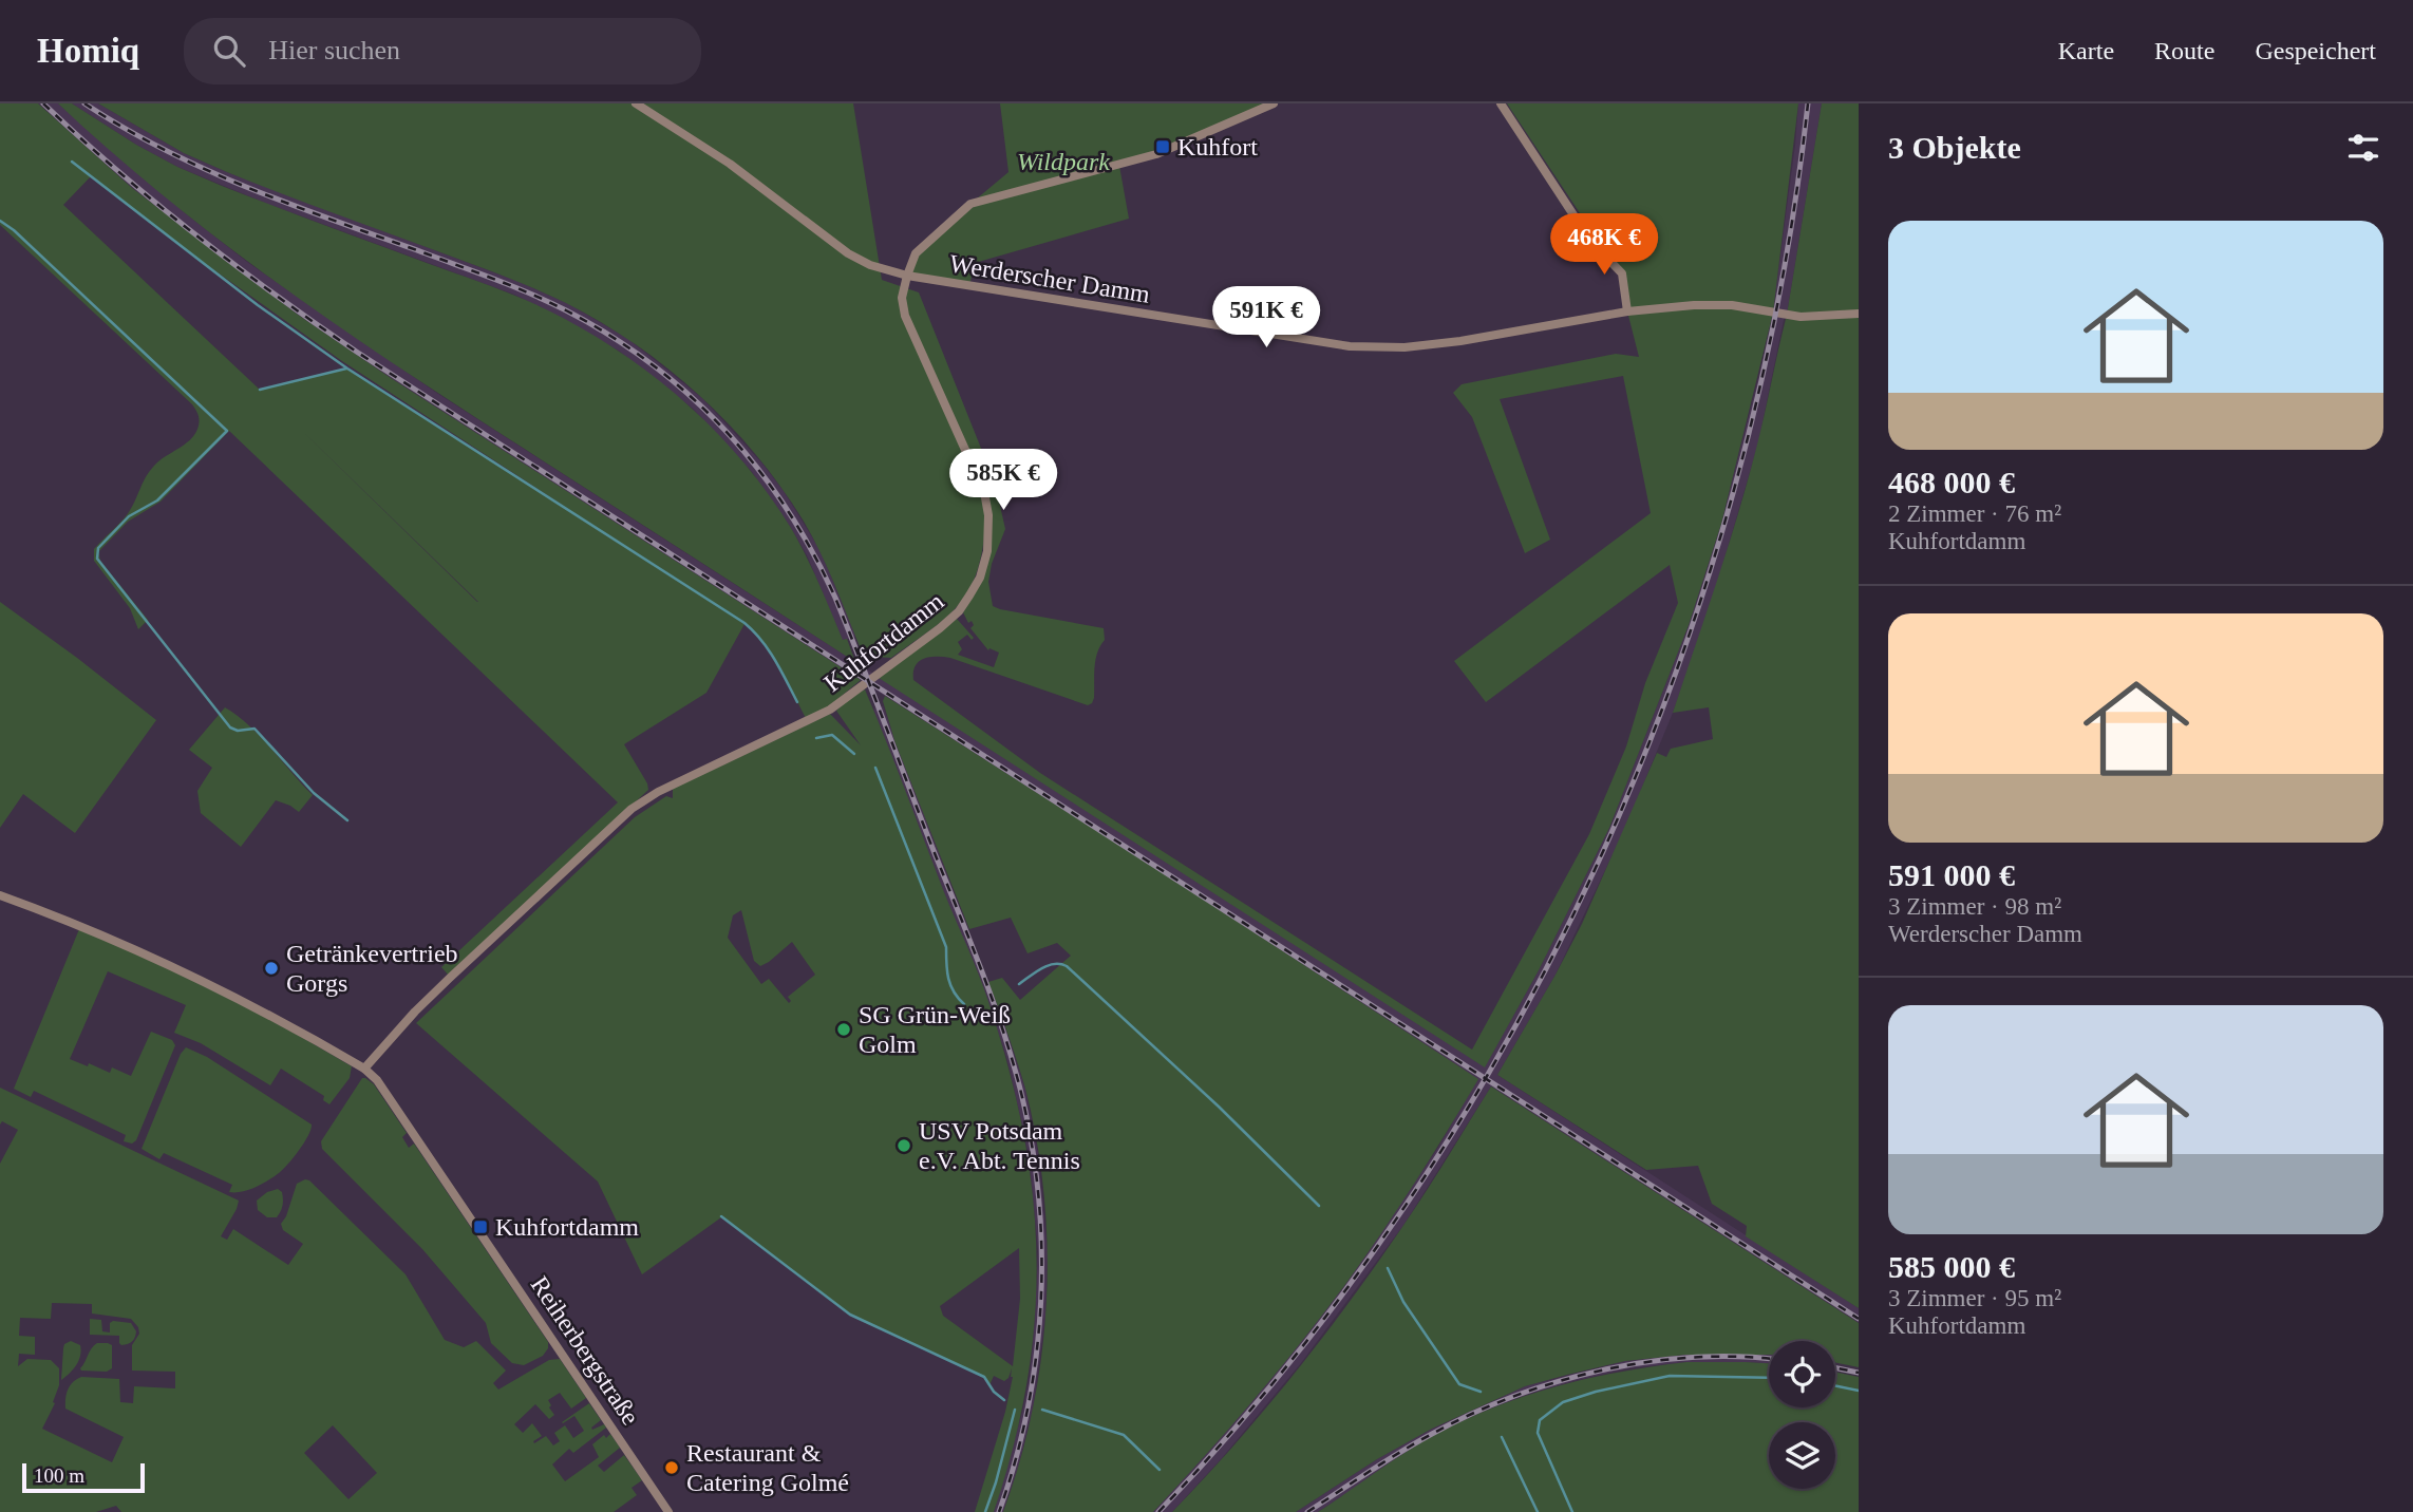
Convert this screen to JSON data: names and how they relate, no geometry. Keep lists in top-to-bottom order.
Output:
{
  "streets": {
    "street": ["Werderscher Damm", "Kuhfortdamm", "Reiherbergstraße"]
  },
  "crossings": [
    ["Werderscher Damm", "Kuhfortdamm"],
    ["Kuhfortdamm", "Reiherbergstraße"]
  ],
  "parks": ["Wildpark"],
  "places": {
    "transit": ["Kuhfort", "Kuhfortdamm"],
    "other": [
      "Getränkevertrieb Gorgs",
      "SG Grün-Weiß Golm",
      "USV Potsdam e.V. Abt. Tennis",
      "Restaurant & Catering Golmé"
    ]
  },
  "scale_bar": "100 m",
  "page": {
    "header": "Homiq",
    "search": "Hier suchen",
    "nav": ["Karte", "Route", "Gespeichert"],
    "heading": "3 Objekte",
    "list": [
      {
        "name": "468 000 €",
        "note": "2 Zimmer · 76 m² · Kuhfortdamm"
      },
      {
        "name": "591 000 €",
        "note": "3 Zimmer · 98 m² · Werderscher Damm"
      },
      {
        "name": "585 000 €",
        "note": "3 Zimmer · 95 m² · Kuhfortdamm"
      }
    ],
    "price": ["468K €", "591K €", "585K €"],
    "scale": "100 m"
  }
}
